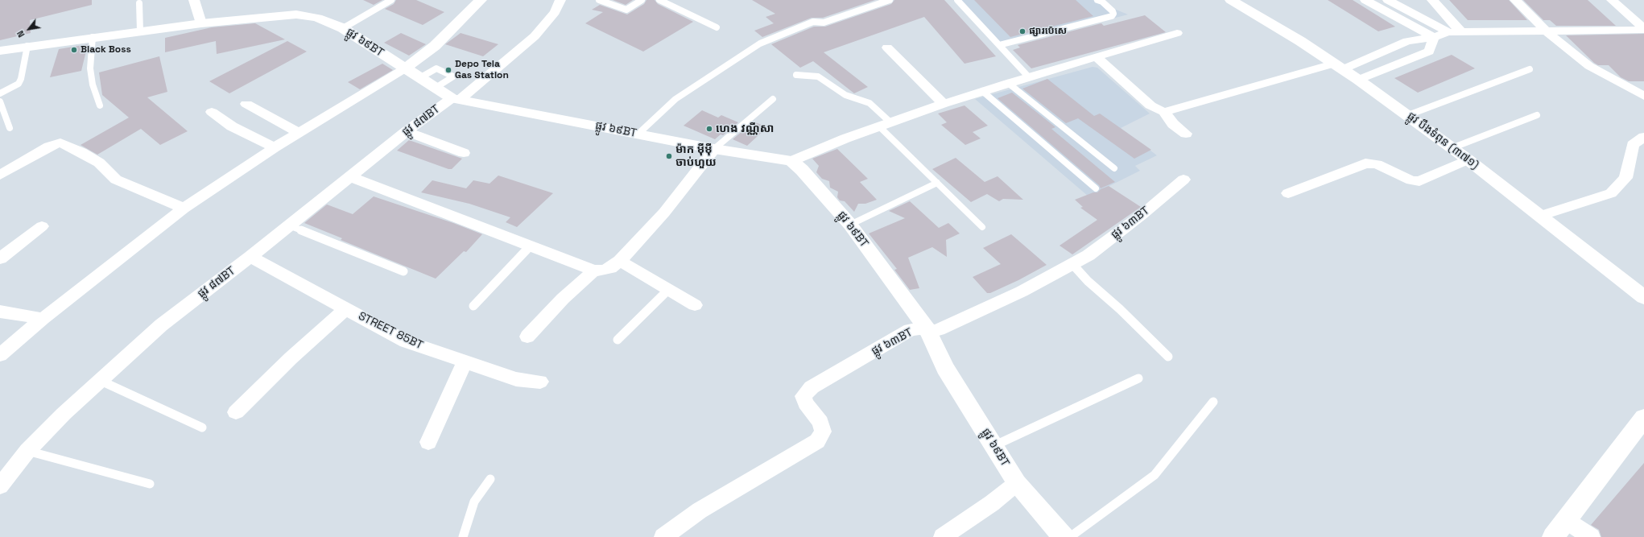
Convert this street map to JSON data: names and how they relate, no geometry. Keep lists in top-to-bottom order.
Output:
{
  "streets": {
    "street": [
      "ផ្លូវ ៦៩BT",
      "ផ្លូវ ៨៧BT",
      "ផ្លូវ បឹងទំពុន (៣៧១)",
      "ផ្លូវ ៦៣BT",
      "STREET 85BT"
    ]
  },
  "crossings": [
    ["ផ្លូវ ៦៩BT", "ផ្លូវ ៨៧BT"],
    ["ផ្លូវ ៦៩BT", "ផ្លូវ ៦៣BT"],
    ["ផ្លូវ ៨៧BT", "STREET 85BT"]
  ],
  "places": [
    "ផ្សារប៉េសេ",
    "Black Boss",
    "Depo Tela Gas Station",
    "ហេង វណ្ណីសា",
    "ម៉ាក ម៉ីម៉ី ចាប់ហួយ"
  ],
  "north": "bottom left"
}
